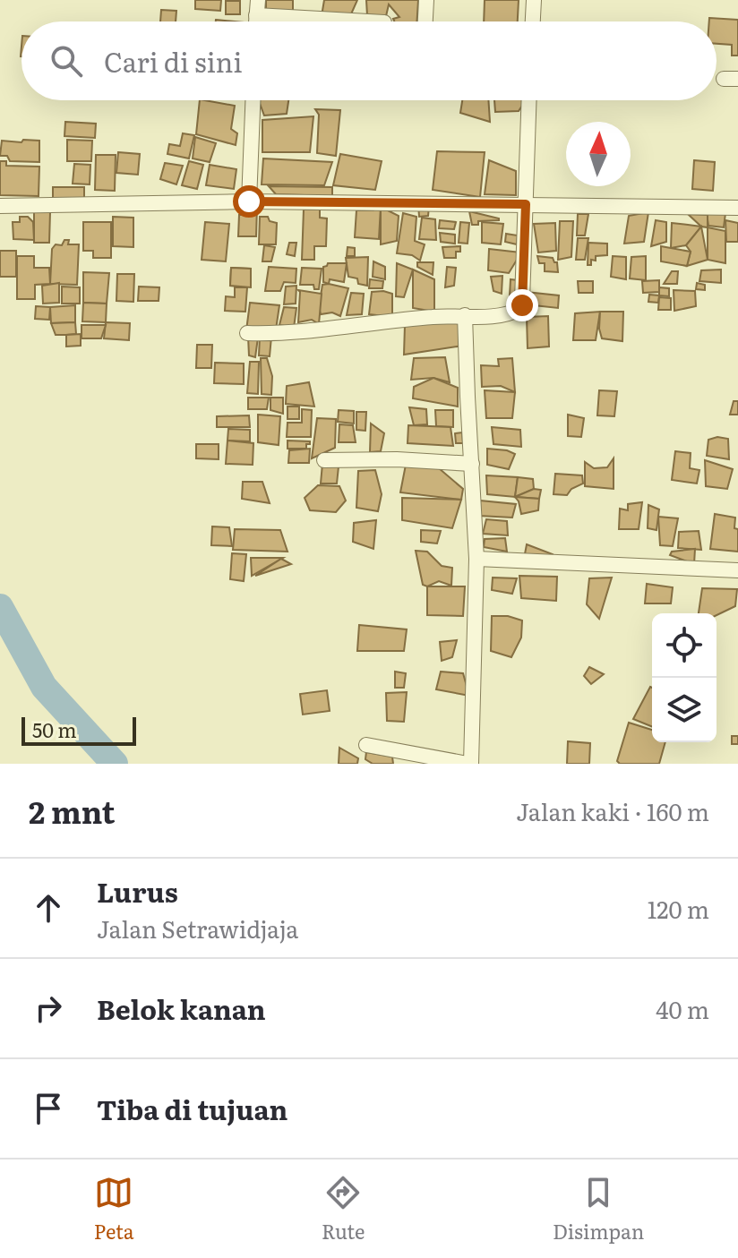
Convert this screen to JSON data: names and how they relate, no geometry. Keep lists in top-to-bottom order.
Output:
{
  "scale_bar": "50 m",
  "north": "top",
  "page": {
    "search": "Cari di sini",
    "scale": "50 m",
    "heading": ["2 mnt", "Jalan kaki · 160 m"],
    "list": [
      ["Lurus", "Jalan Setrawidjaja", "120 m"],
      ["Belok kanan", "40 m"],
      "Tiba di tujuan"
    ],
    "nav": ["Peta", "Rute", "Disimpan"]
  }
}
